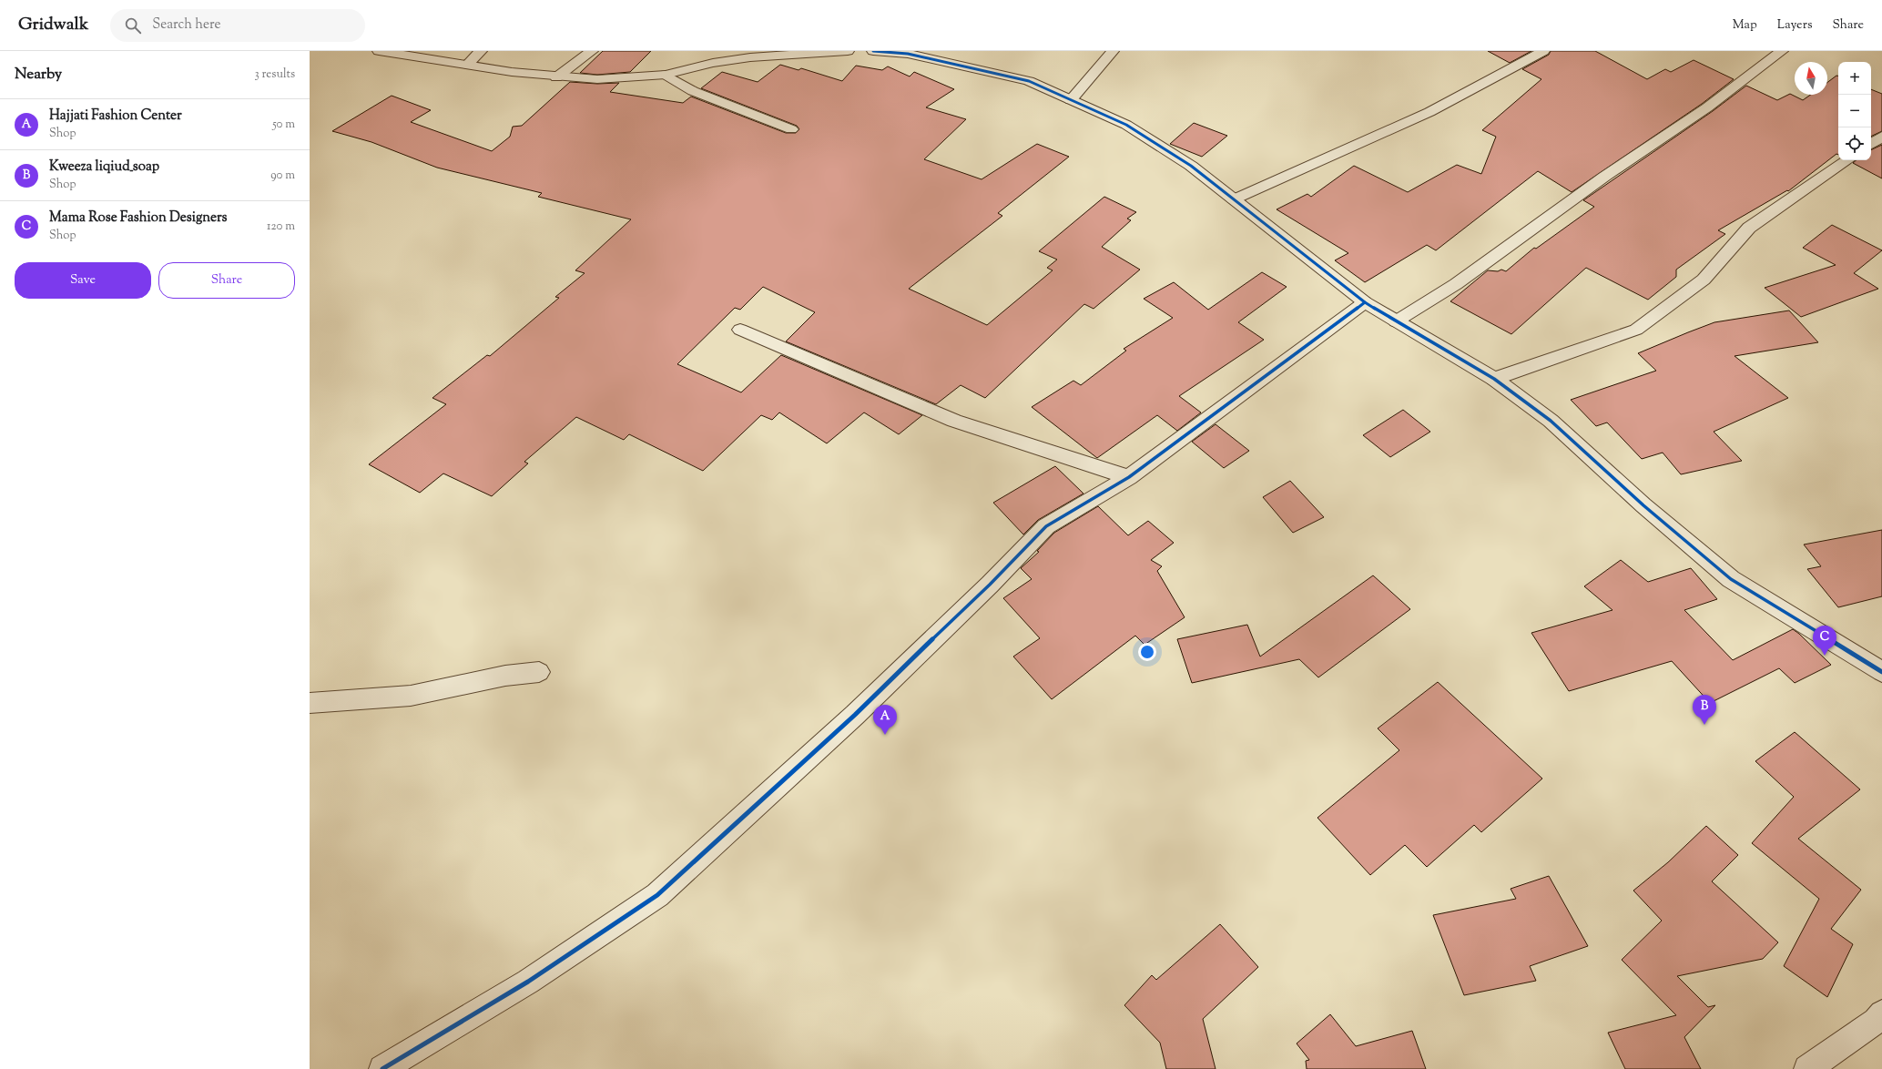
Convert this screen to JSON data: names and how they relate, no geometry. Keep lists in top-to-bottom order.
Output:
{
  "north": "top",
  "page": {
    "header": "Gridwalk",
    "search": "Search here",
    "nav": ["Map", "Layers", "Share"],
    "heading": ["Nearby", "3 results"],
    "map_buttons": ["+", "−"],
    "list": [
      {
        "mark": "A",
        "name": "Hajjati Fashion Center",
        "note": "Shop",
        "value": "50 m"
      },
      {
        "mark": "B",
        "name": "Kweeza liqiud_soap",
        "note": "Shop",
        "value": "90 m"
      },
      {
        "mark": "C",
        "name": "Mama Rose Fashion Designers",
        "note": "Shop",
        "value": "120 m"
      }
    ],
    "buttons": ["Save", "Share"],
    "pins": ["C", "B", "A"]
  }
}
